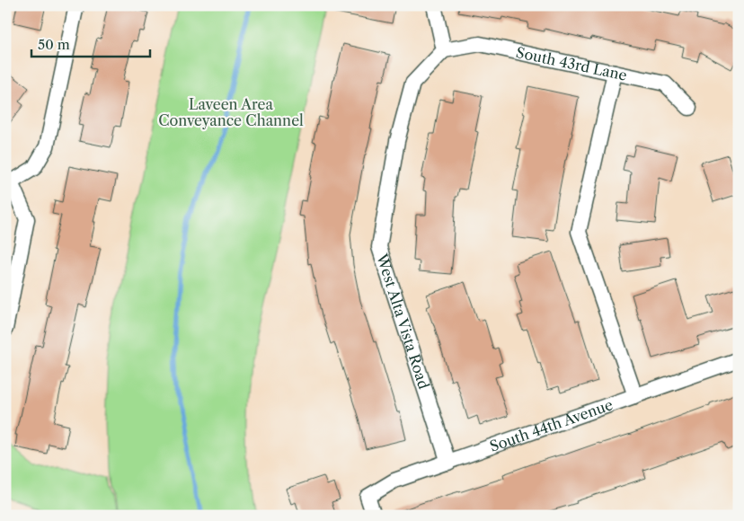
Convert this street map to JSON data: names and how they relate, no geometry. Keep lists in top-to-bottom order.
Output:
{
  "streets": {
    "street": ["South 43rd Lane", "West Alta Vista Road", "South 44th Avenue"]
  },
  "crossings": [
    ["South 43rd Lane", "West Alta Vista Road"],
    ["West Alta Vista Road", "South 44th Avenue"]
  ],
  "parks": ["Laveen Area Conveyance Channel"],
  "scale_bar": "50 m"
}
